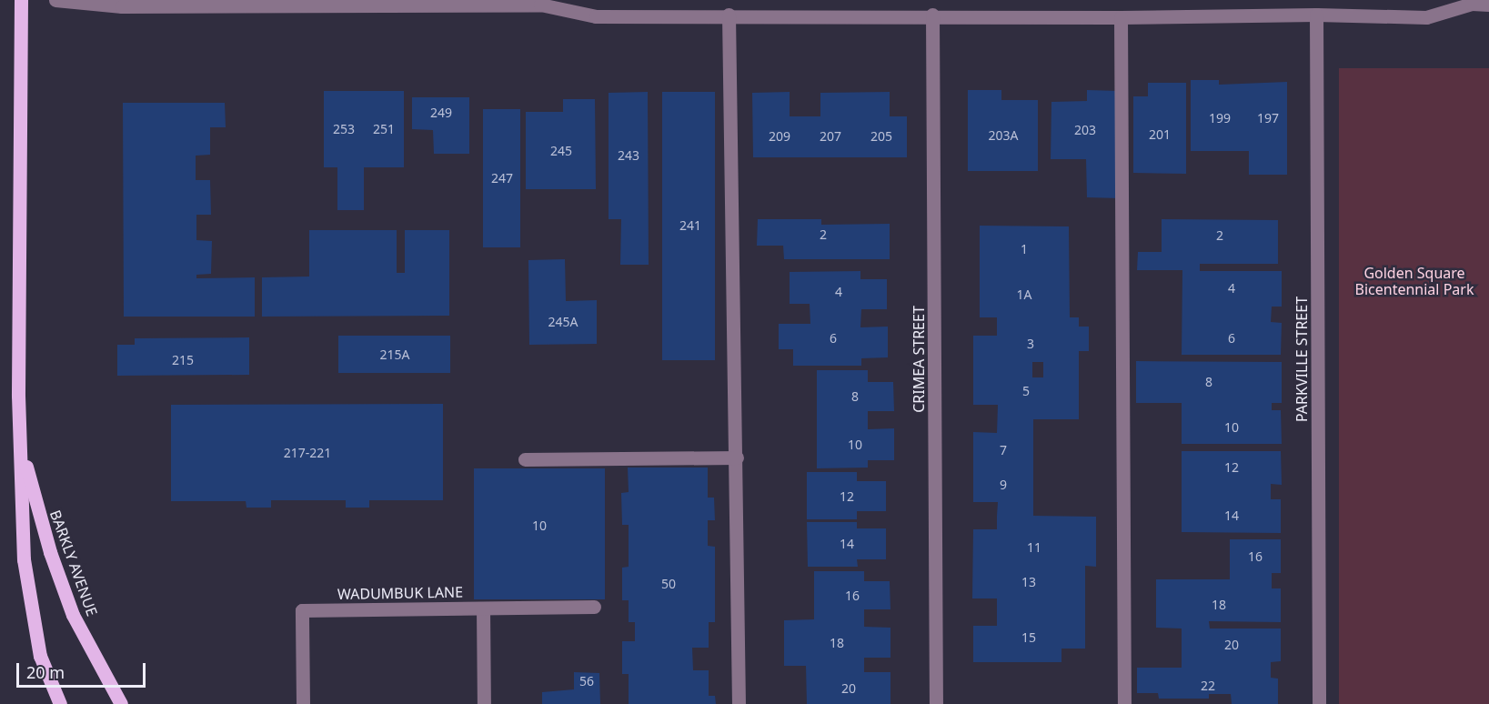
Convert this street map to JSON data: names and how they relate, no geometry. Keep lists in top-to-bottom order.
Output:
{
  "streets": {
    "main road": ["BARKLY AVENUE"],
    "street": ["CRIMEA STREET", "PARKVILLE STREET", "WADUMBUK LANE"]
  },
  "parks": ["Golden Square Bicentennial Park"],
  "house_numbers": [
    "249",
    "199",
    "197",
    "253",
    "251",
    "203",
    "201",
    "203A",
    "209",
    "207",
    "205",
    "245",
    "243",
    "247",
    "241",
    "2",
    "2",
    "1",
    "4",
    "4",
    "1A",
    "245A",
    "6",
    "6",
    "3",
    "215A",
    "215",
    "8",
    "5",
    "8",
    "10",
    "10",
    "7",
    "217-221",
    "12",
    "9",
    "12",
    "14",
    "10",
    "14",
    "11",
    "16",
    "13",
    "50",
    "16",
    "18",
    "15",
    "18",
    "20",
    "56",
    "22",
    "20"
  ],
  "scale_bar": "20 m"
}
